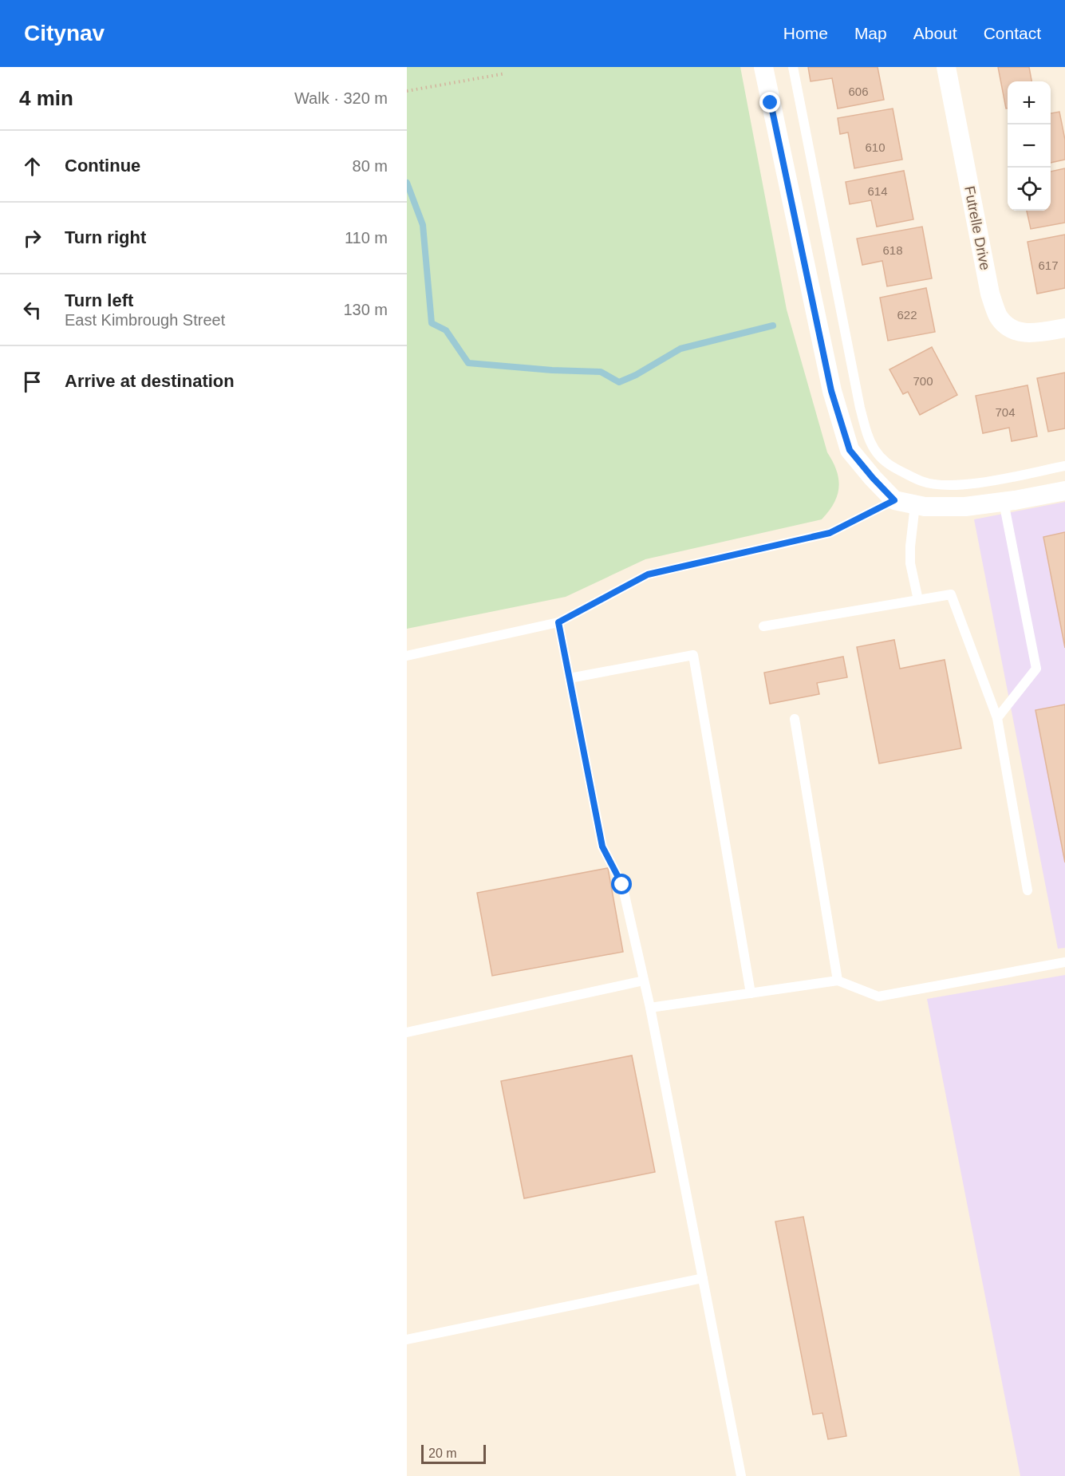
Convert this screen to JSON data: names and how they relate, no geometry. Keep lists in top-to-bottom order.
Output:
{
  "streets": {
    "street": ["Futrelle Drive"]
  },
  "house_numbers": [
    "606",
    "610",
    "614",
    "618",
    "617",
    "622",
    "700",
    "704"
  ],
  "scale_bar": "20 m",
  "page": {
    "header": "Citynav",
    "nav": [
      "Home",
      "Map",
      "About",
      "Contact"
    ],
    "heading": ["4 min", "Walk · 320 m"],
    "map_buttons": ["+", "−"],
    "list": [
      ["Continue", "80 m"],
      ["Turn right", "110 m"],
      ["Turn left", "East Kimbrough Street", "130 m"],
      "Arrive at destination"
    ],
    "scale": "20 m"
  }
}
